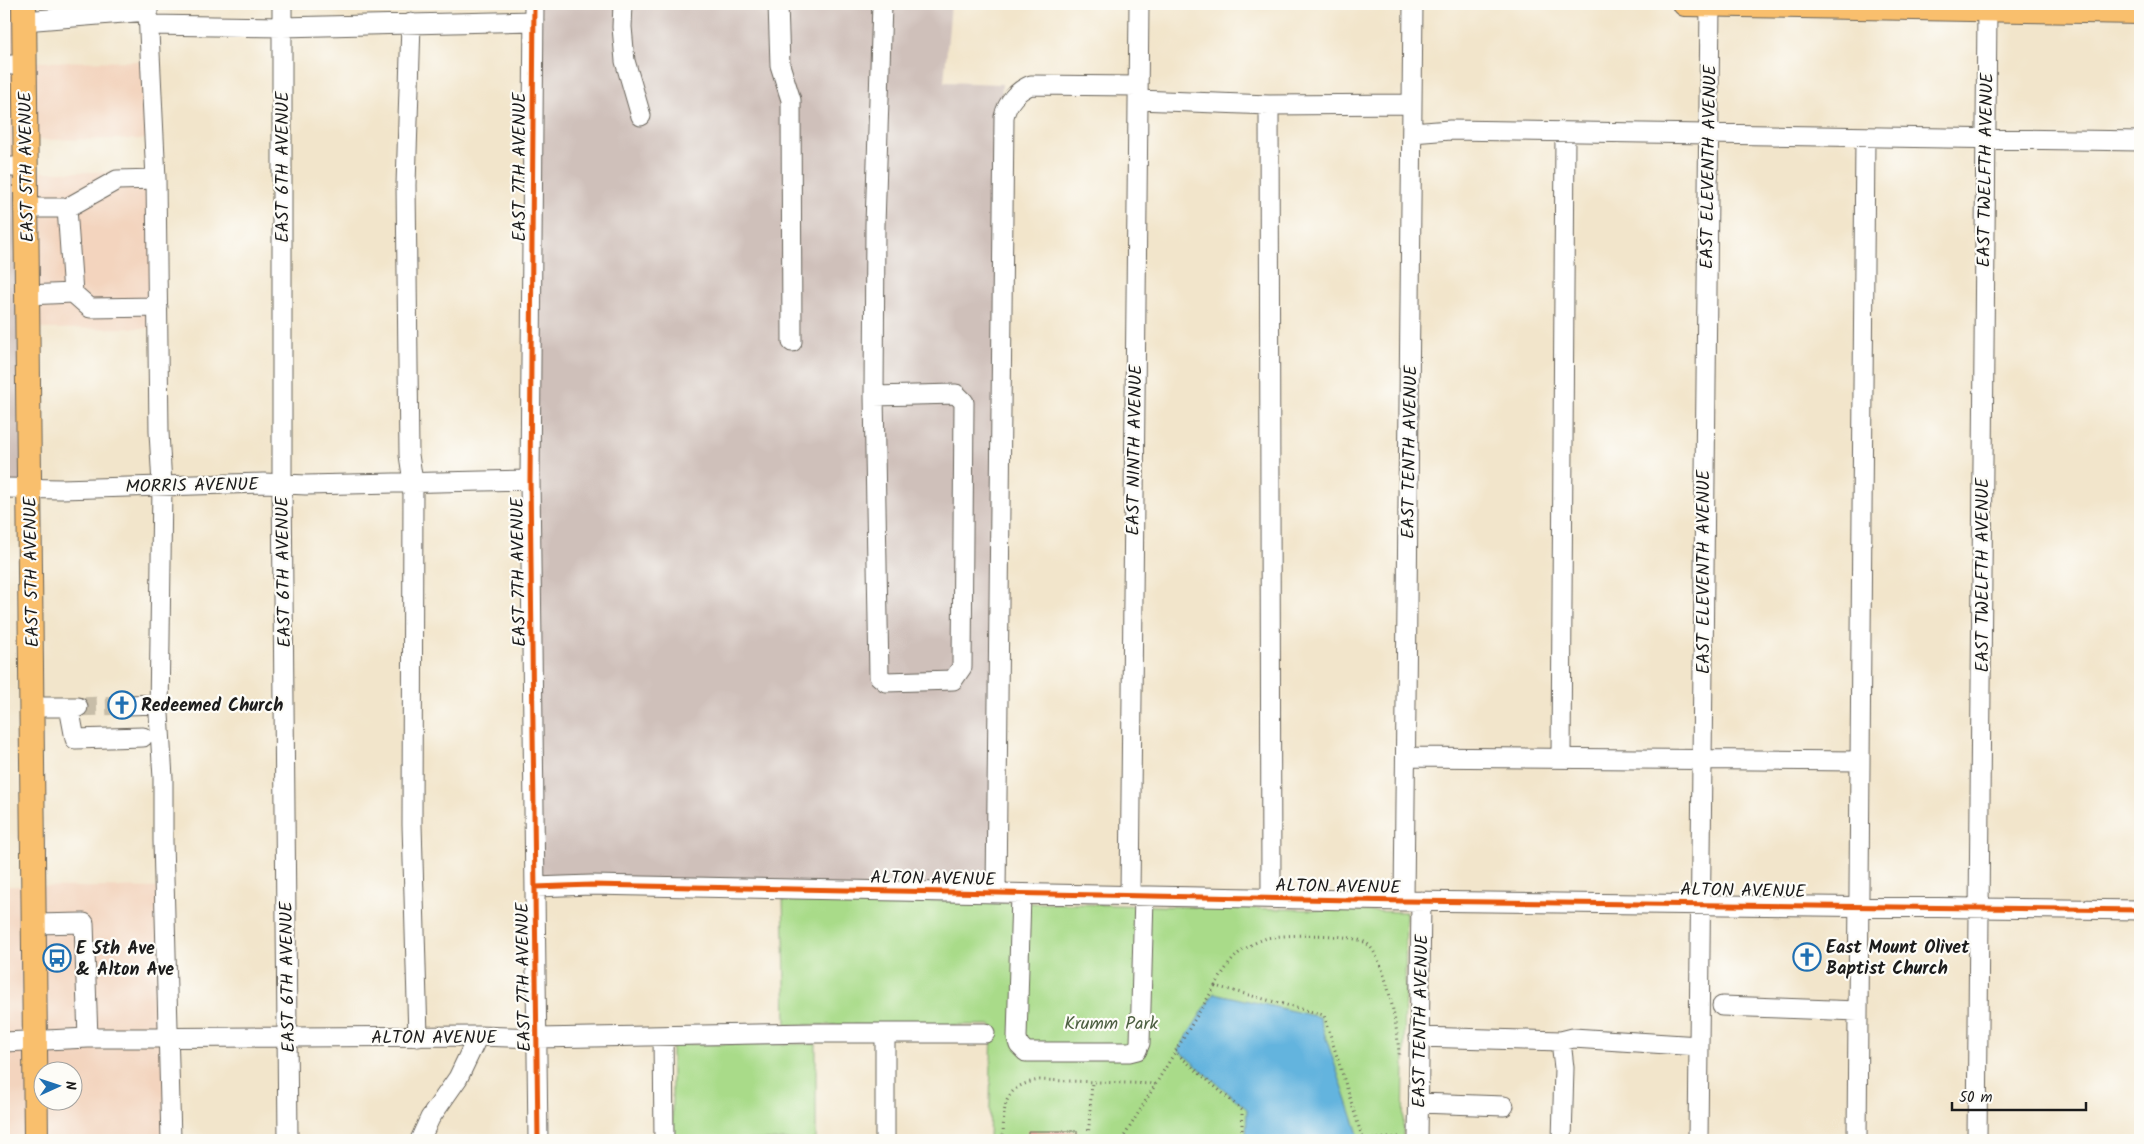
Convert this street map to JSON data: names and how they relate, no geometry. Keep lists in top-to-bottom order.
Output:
{
  "streets": {
    "main road": ["EAST 5TH AVENUE"],
    "street": [
      "EAST 6TH AVENUE",
      "EAST 7TH AVENUE",
      "EAST ELEVENTH AVENUE",
      "EAST TWELFTH AVENUE",
      "EAST NINTH AVENUE",
      "EAST TENTH AVENUE",
      "MORRIS AVENUE",
      "ALTON AVENUE"
    ]
  },
  "crossings": [
    ["EAST 5TH AVENUE", "MORRIS AVENUE"],
    ["EAST 5TH AVENUE", "ALTON AVENUE"],
    ["EAST 6TH AVENUE", "MORRIS AVENUE"],
    ["EAST 6TH AVENUE", "ALTON AVENUE"],
    ["EAST 7TH AVENUE", "MORRIS AVENUE"],
    ["EAST 7TH AVENUE", "ALTON AVENUE"],
    ["EAST ELEVENTH AVENUE", "ALTON AVENUE"],
    ["EAST TWELFTH AVENUE", "ALTON AVENUE"],
    ["EAST NINTH AVENUE", "ALTON AVENUE"],
    ["EAST TENTH AVENUE", "ALTON AVENUE"]
  ],
  "parks": ["Krumm Park"],
  "places": {
    "church": ["Redeemed Church", "East Mount Olivet Baptist Church"],
    "bus stop": ["E 5th Ave & Alton Ave"]
  },
  "scale_bar": "50 m",
  "north": "right"
}
